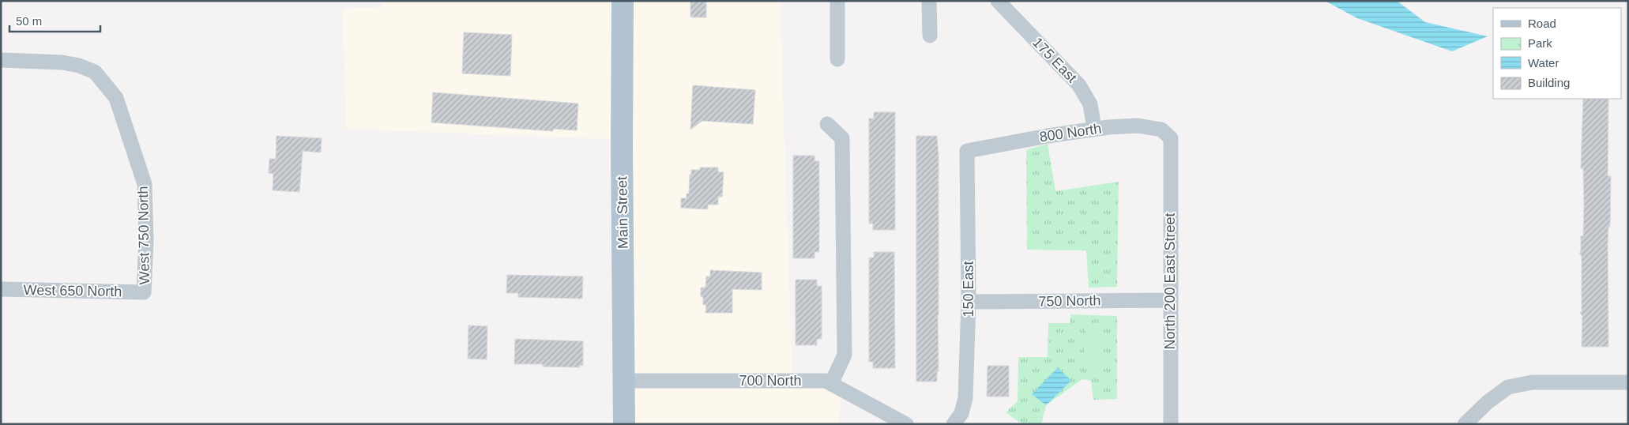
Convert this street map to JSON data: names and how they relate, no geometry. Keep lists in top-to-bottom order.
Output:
{
  "streets": {
    "main road": ["Main Street"],
    "street": [
      "175 East",
      "800 North",
      "West 750 North",
      "North 200 East Street",
      "150 East",
      "West 650 North",
      "750 North",
      "700 North"
    ]
  },
  "crossings": [
    ["175 East", "800 North"],
    ["800 North", "North 200 East Street"],
    ["800 North", "150 East"],
    ["Main Street", "700 North"],
    ["West 750 North", "West 650 North"],
    ["North 200 East Street", "750 North"],
    ["150 East", "750 North"]
  ],
  "legend": [
    "Road",
    "Park",
    "Water",
    "Building"
  ],
  "scale_bar": "50 m"
}
